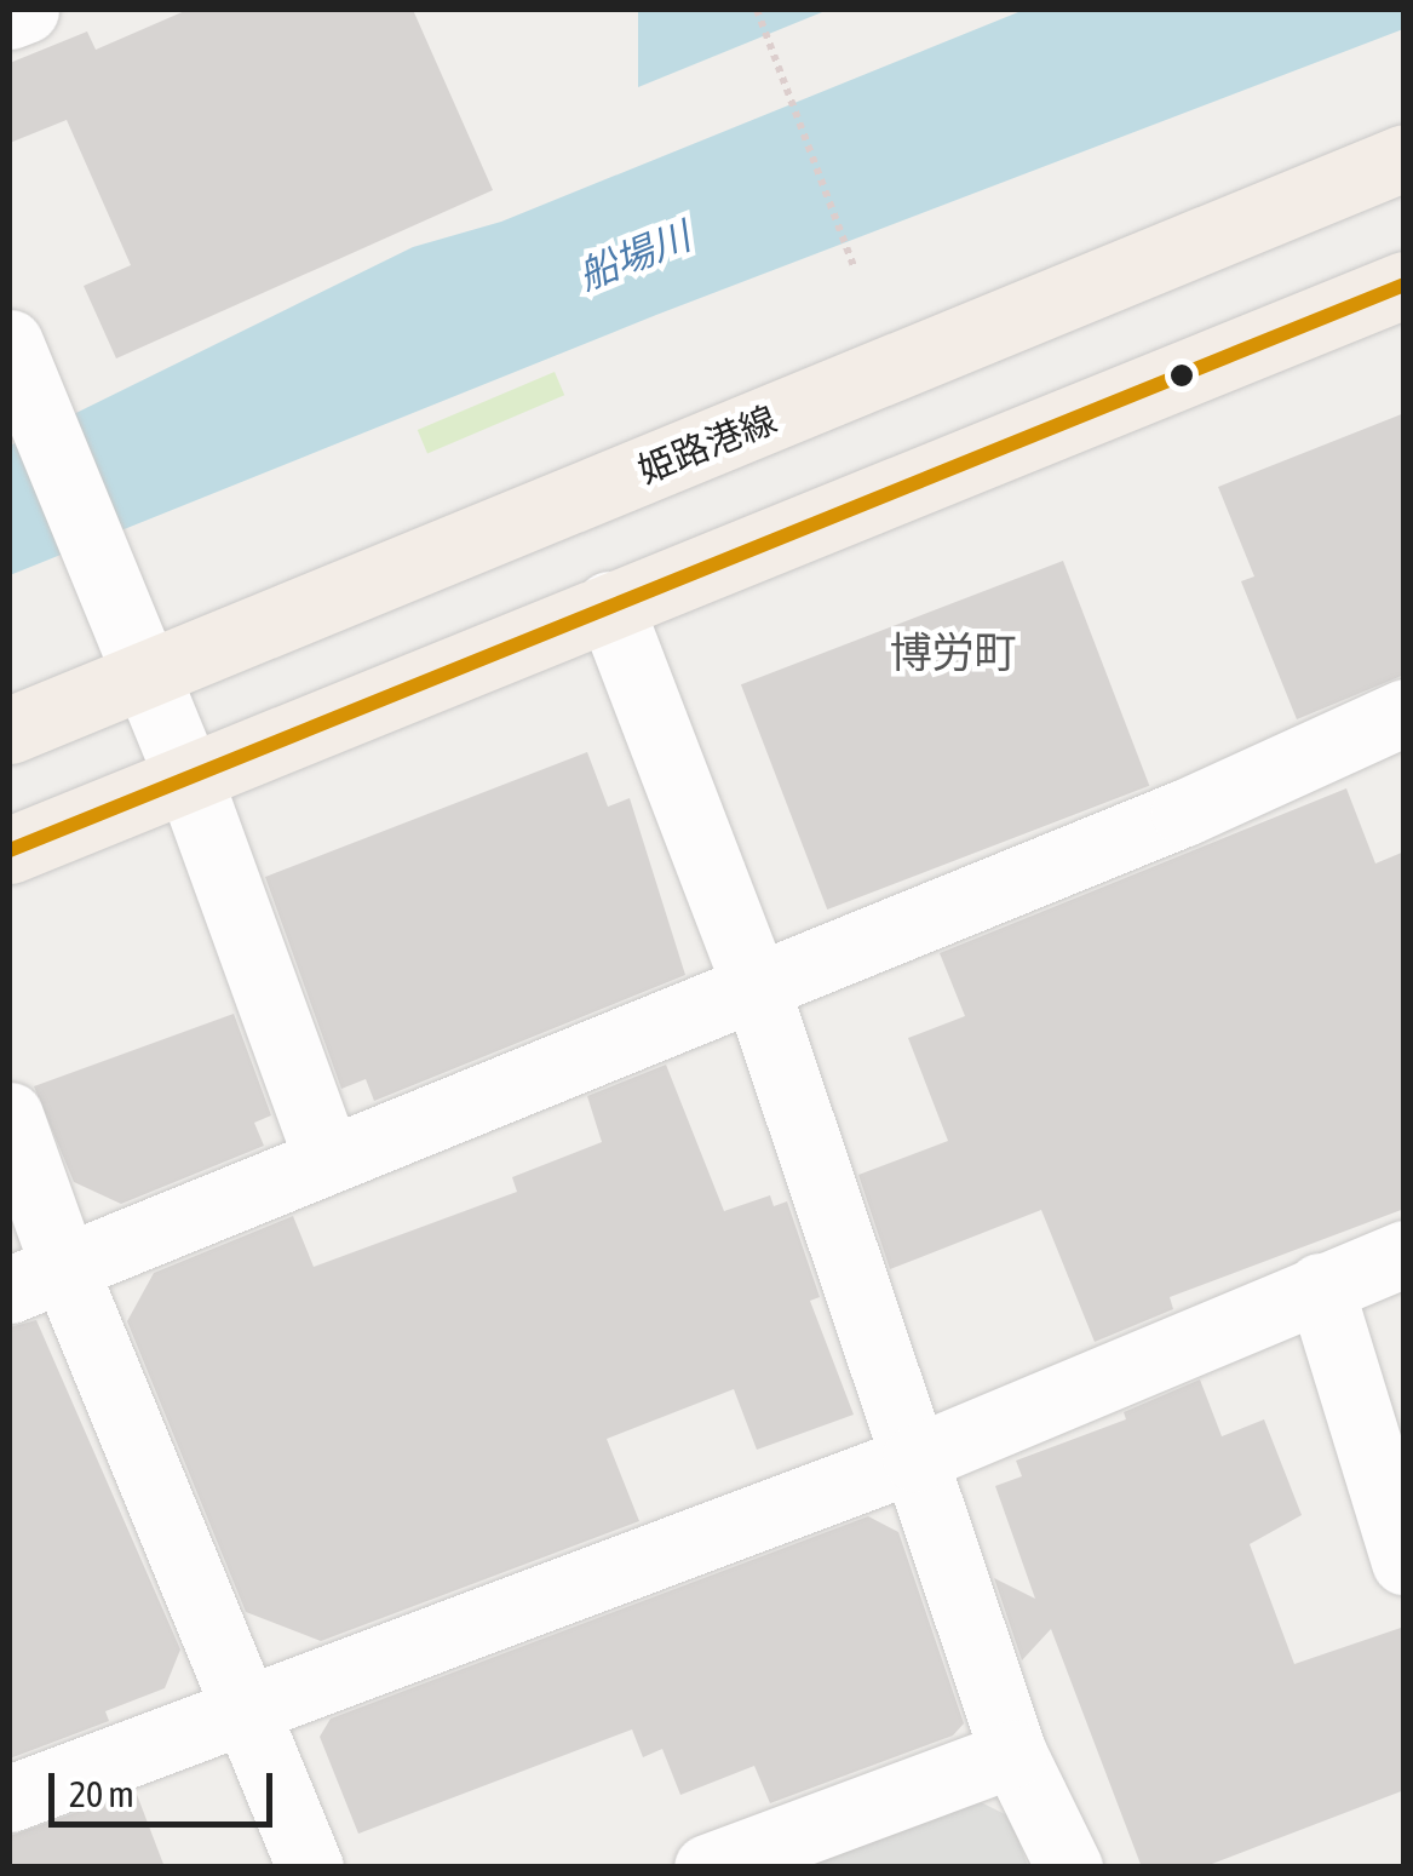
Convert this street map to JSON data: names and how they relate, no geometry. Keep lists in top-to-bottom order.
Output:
{
  "streets": {
    "main road": ["姫路港線"]
  },
  "districts": ["博労町"],
  "water": ["船場川"],
  "scale_bar": "20 m"
}
